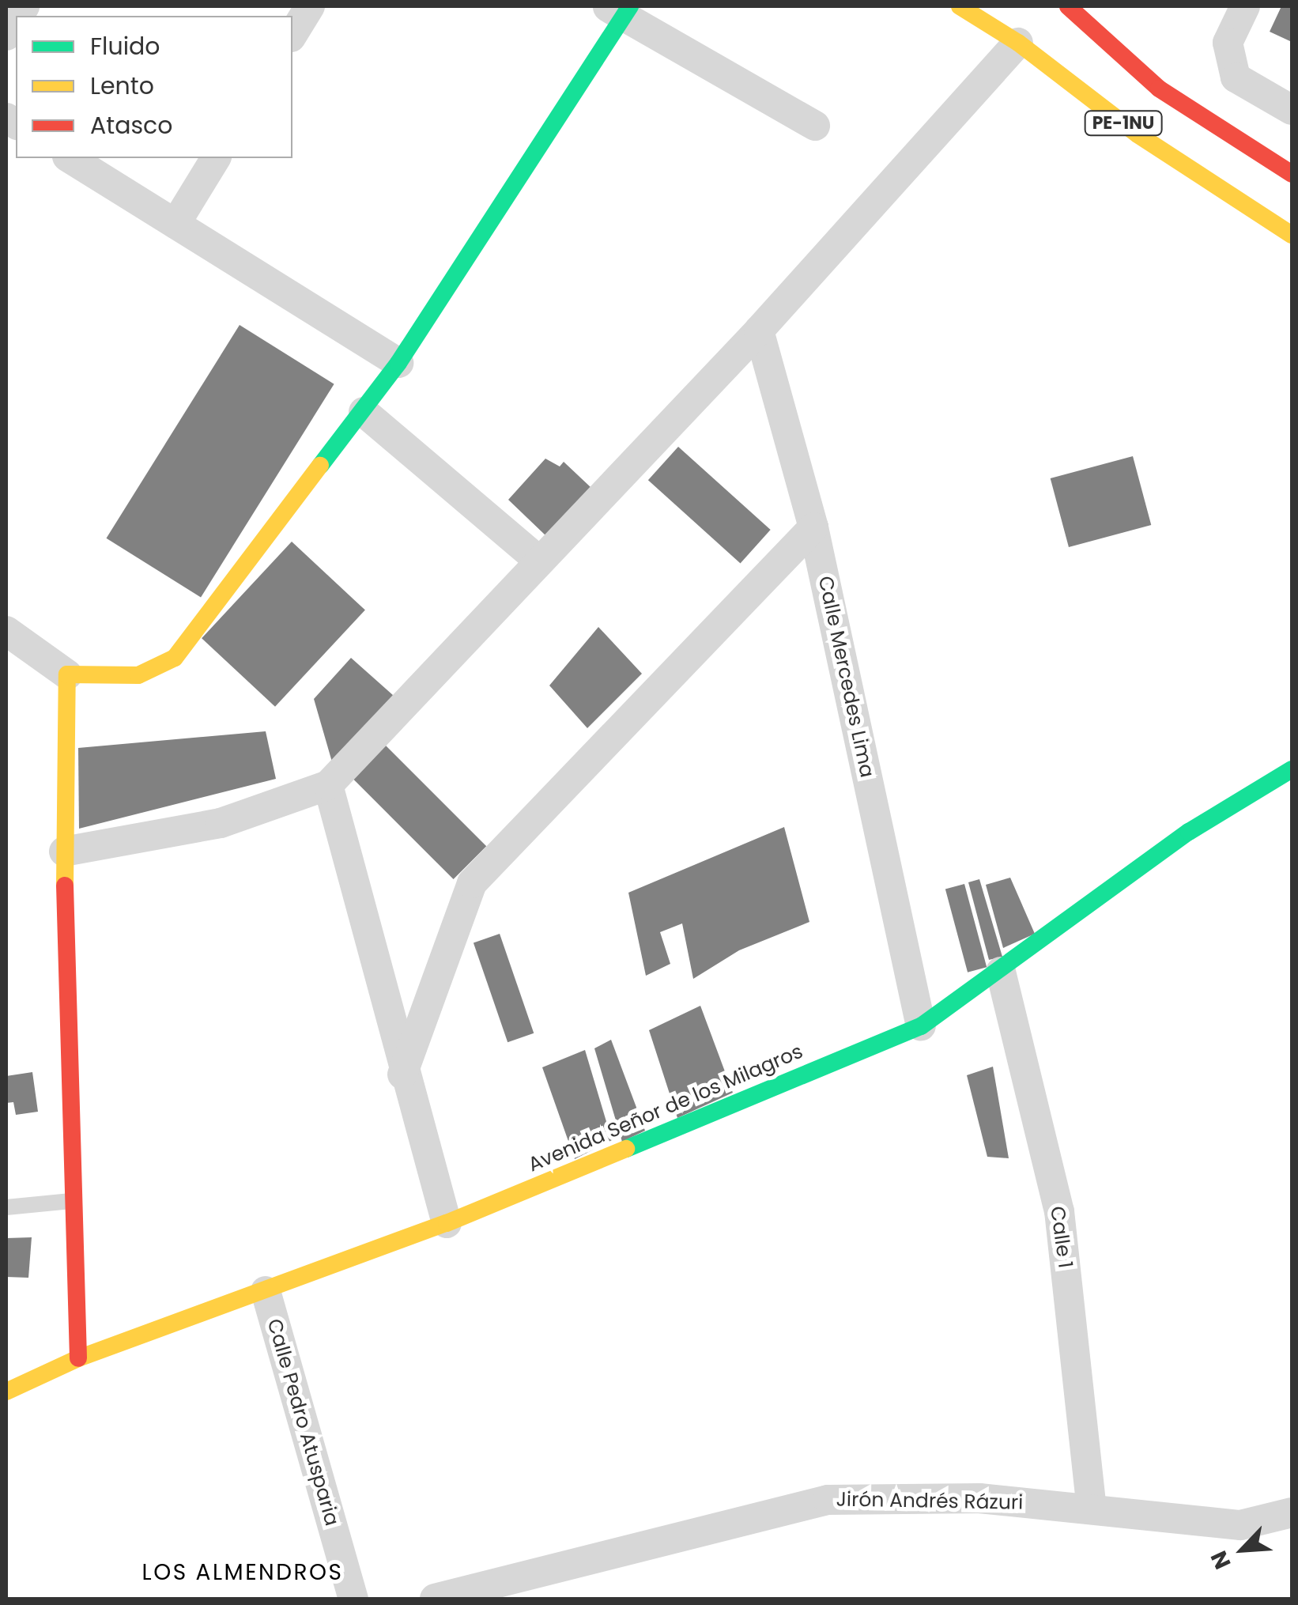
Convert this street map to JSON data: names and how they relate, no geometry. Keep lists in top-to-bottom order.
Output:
{
  "streets": {
    "street": [
      "PE-1NU",
      "Calle Mercedes Lima",
      "Avenida Señor de los Milagros",
      "Calle 1",
      "Calle Pedro Atusparia",
      "Jirón Andrés Rázuri"
    ]
  },
  "crossings": [
    ["Calle Mercedes Lima", "Avenida Señor de los Milagros"],
    ["Avenida Señor de los Milagros", "Calle 1"],
    ["Avenida Señor de los Milagros", "Calle Pedro Atusparia"],
    ["Calle 1", "Jirón Andrés Rázuri"]
  ],
  "districts": ["LOS ALMENDROS"],
  "legend": ["Fluido", "Lento", "Atasco"],
  "north": "bottom left"
}
